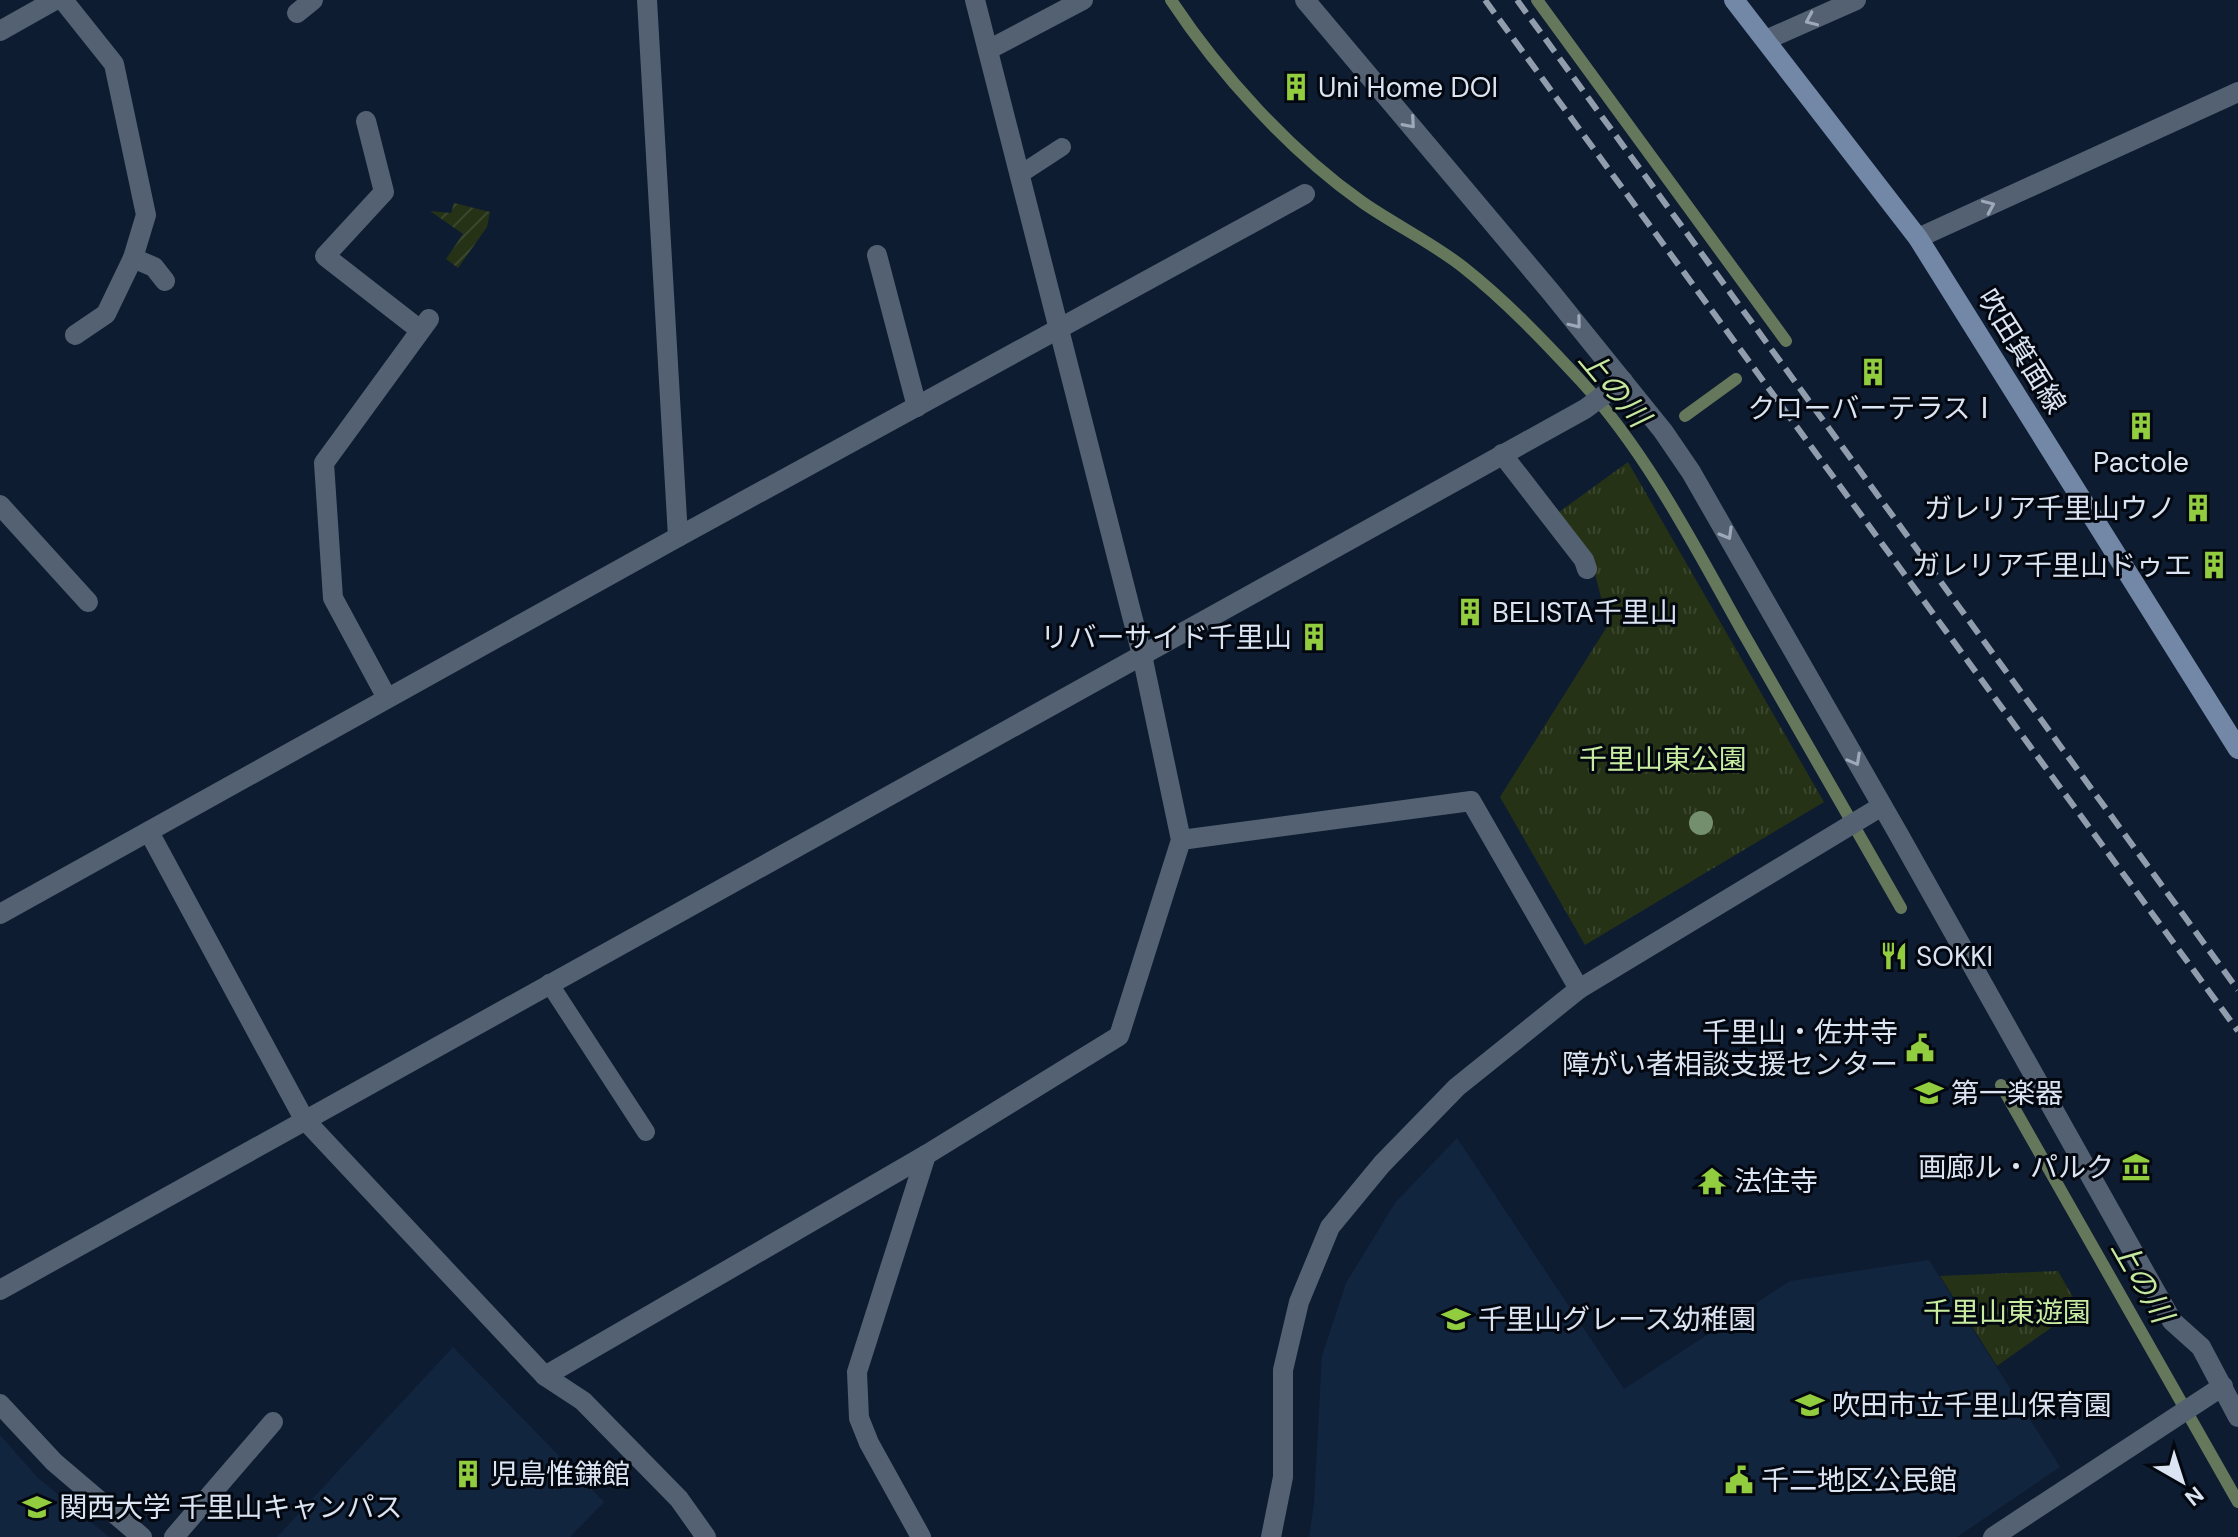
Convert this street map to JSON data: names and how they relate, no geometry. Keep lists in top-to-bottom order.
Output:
{
  "streets": {
    "main road": ["吹田箕面線"]
  },
  "water": ["上の川"],
  "parks": ["千里山東公園", "千里山東遊園"],
  "places": {
    "building": [
      "Uni Home DOI",
      "クローバーテラスⅠ",
      "Pactole",
      "ガレリア千里山ウノ",
      "ガレリア千里山ドゥエ",
      "BELISTA千里山",
      "リバーサイド千里山",
      "児島惟鎌館"
    ],
    "restaurant": ["SOKKI"],
    "public building": ["千里山・佐井寺 障がい者相談支援センター", "千二地区公民館"],
    "school or university": [
      "第一楽器",
      "千里山グレース幼稚園",
      "吹田市立千里山保育園",
      "関西大学 千里山キャンパス"
    ],
    "museum": ["画廊ル・パルク"],
    "temple": ["法住寺"]
  },
  "north": "bottom right"
}
